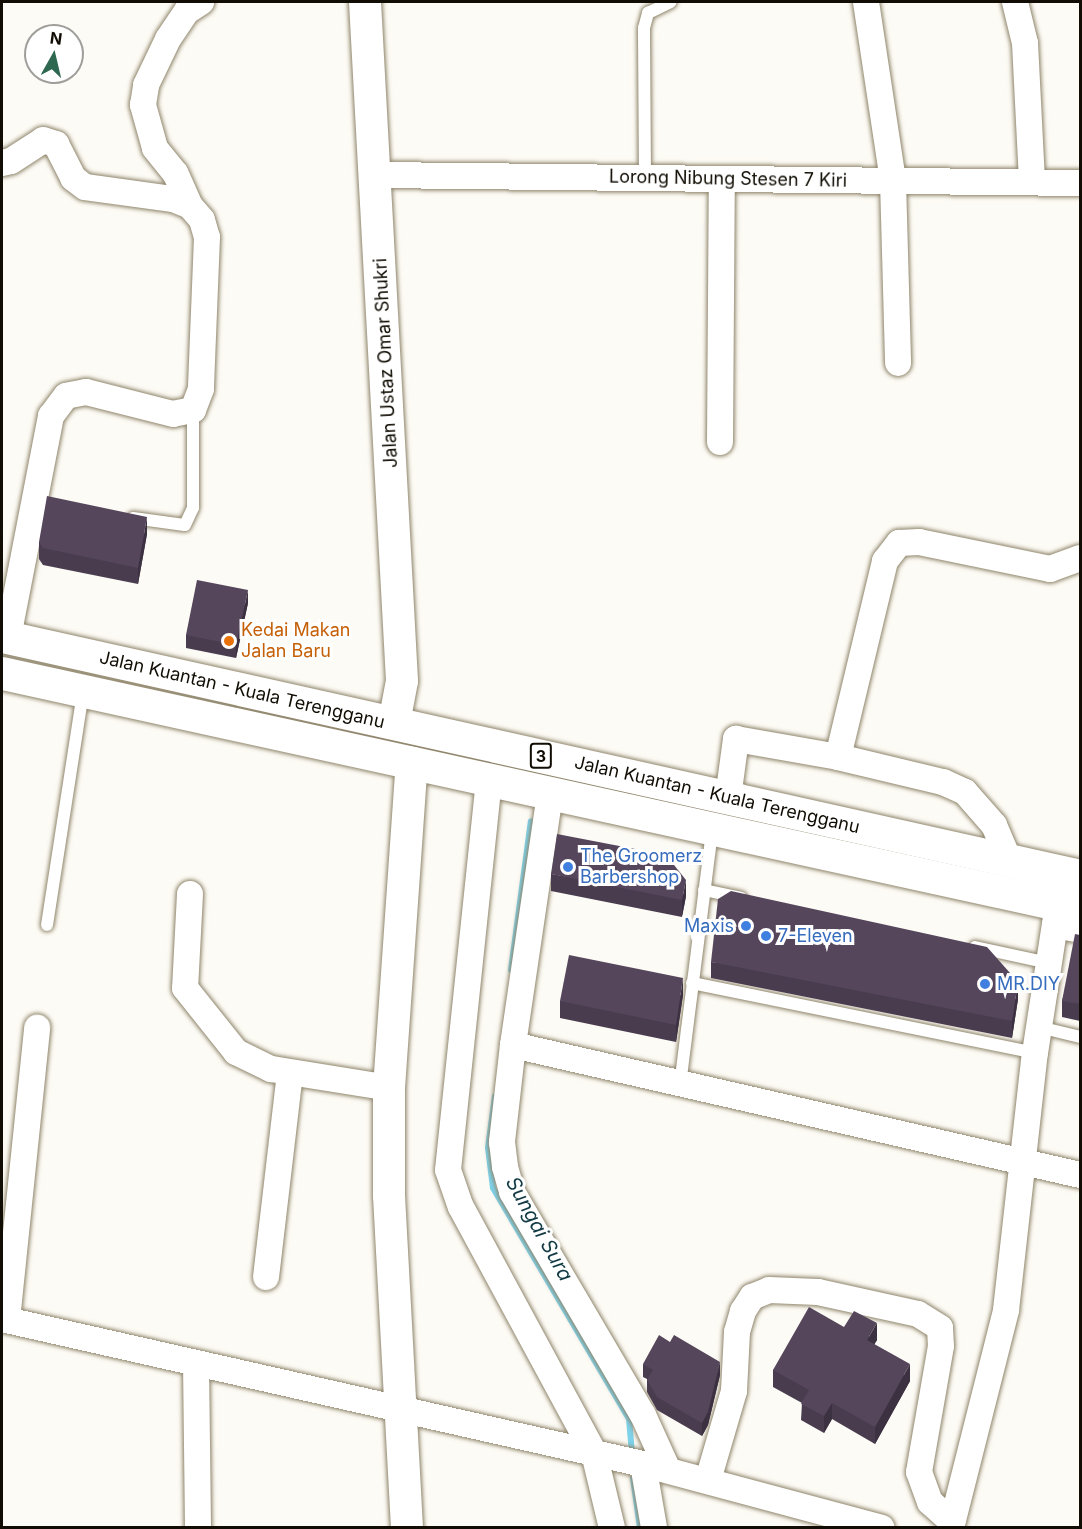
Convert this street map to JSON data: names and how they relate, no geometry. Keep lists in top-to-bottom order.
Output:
{
  "streets": {
    "highway": ["Jalan Kuantan - Kuala Terengganu", "3"],
    "street": ["Lorong Nibung Stesen 7 Kiri", "Jalan Ustaz Omar Shukri"]
  },
  "crossings": [
    ["Lorong Nibung Stesen 7 Kiri", "Jalan Ustaz Omar Shukri"],
    ["Jalan Ustaz Omar Shukri", "Jalan Kuantan - Kuala Terengganu"]
  ],
  "water": ["Sungai Sura"],
  "places": [
    "Kedai Makan Jalan Baru",
    "The Groomerz Barbershop",
    "Maxis",
    "7-Eleven",
    "MR.DIY"
  ],
  "north": "top"
}
